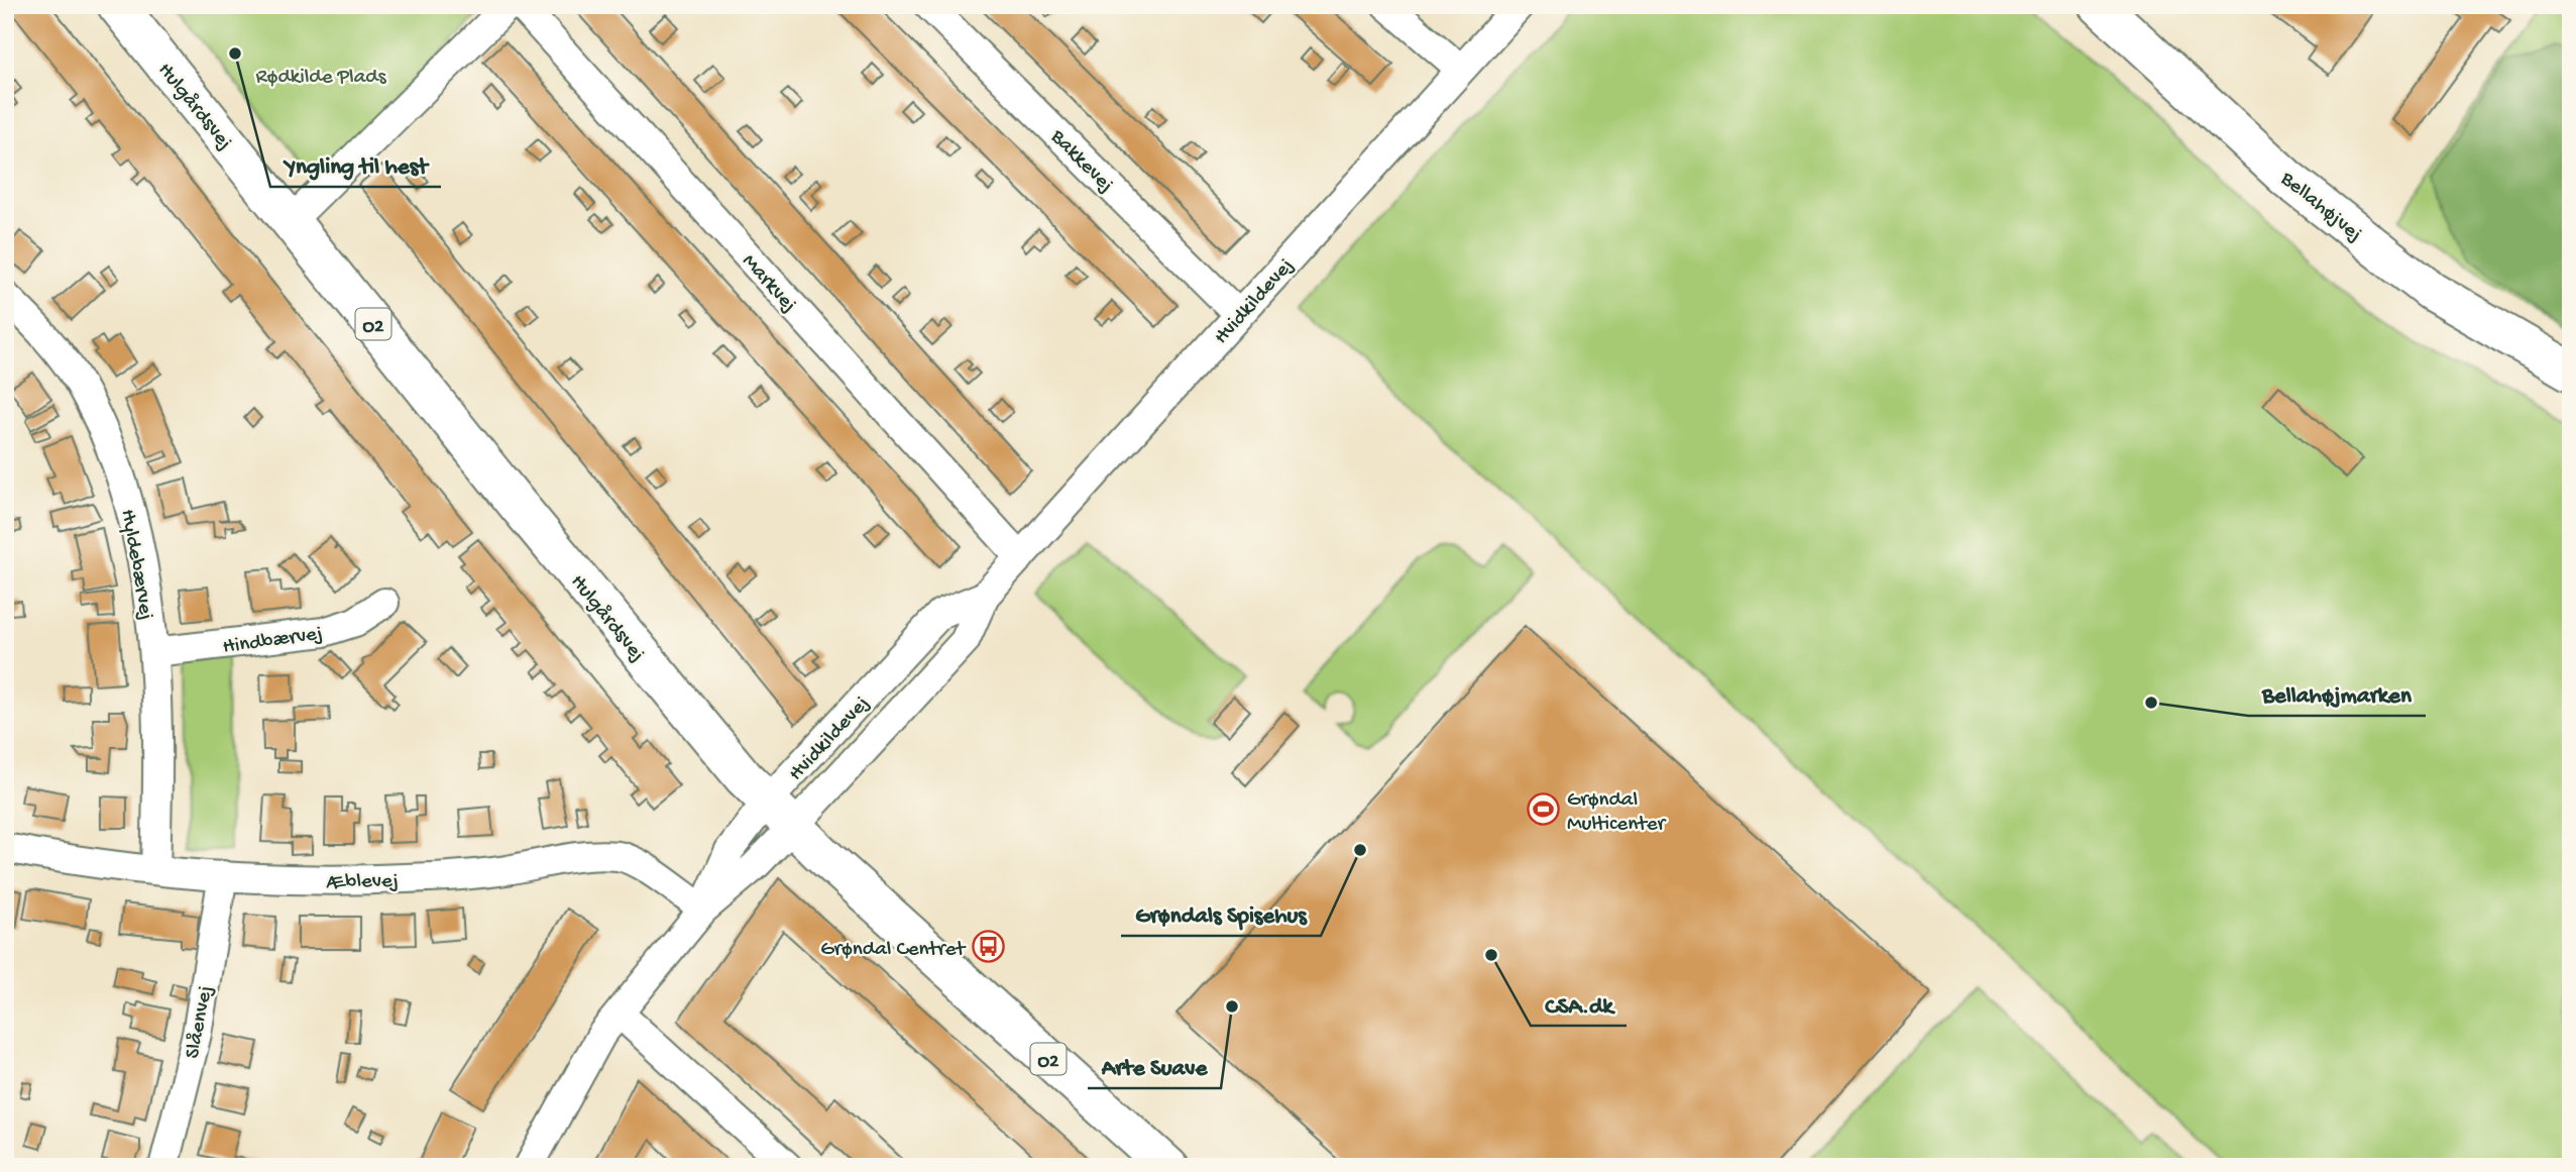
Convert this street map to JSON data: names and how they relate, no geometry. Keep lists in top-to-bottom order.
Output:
{
  "streets": {
    "main road": ["Hulgårdsvej", "Bellahøjvej", "O2"],
    "street": [
      "Bakkevej",
      "Markvej",
      "Hvidkildevej",
      "Hyldebærvej",
      "Hindbærvej",
      "Æblevej",
      "Slåenvej"
    ]
  },
  "crossings": [
    ["Hulgårdsvej", "Hvidkildevej"],
    ["Bakkevej", "Hvidkildevej"],
    ["Markvej", "Hvidkildevej"],
    ["Hvidkildevej", "Æblevej"],
    ["Hyldebærvej", "Hindbærvej"],
    ["Hyldebærvej", "Æblevej"],
    ["Æblevej", "Slåenvej"]
  ],
  "parks": ["Rødkilde Plads"],
  "places": {
    "other": [
      "Yngling til hest",
      "Bellahøjmarken",
      "Grøndals Spisehus",
      "CSA.dk",
      "Arte Suave"
    ],
    "sports": ["Grøndal Multicenter"],
    "bus stop": ["Grøndal Centret"]
  }
}
